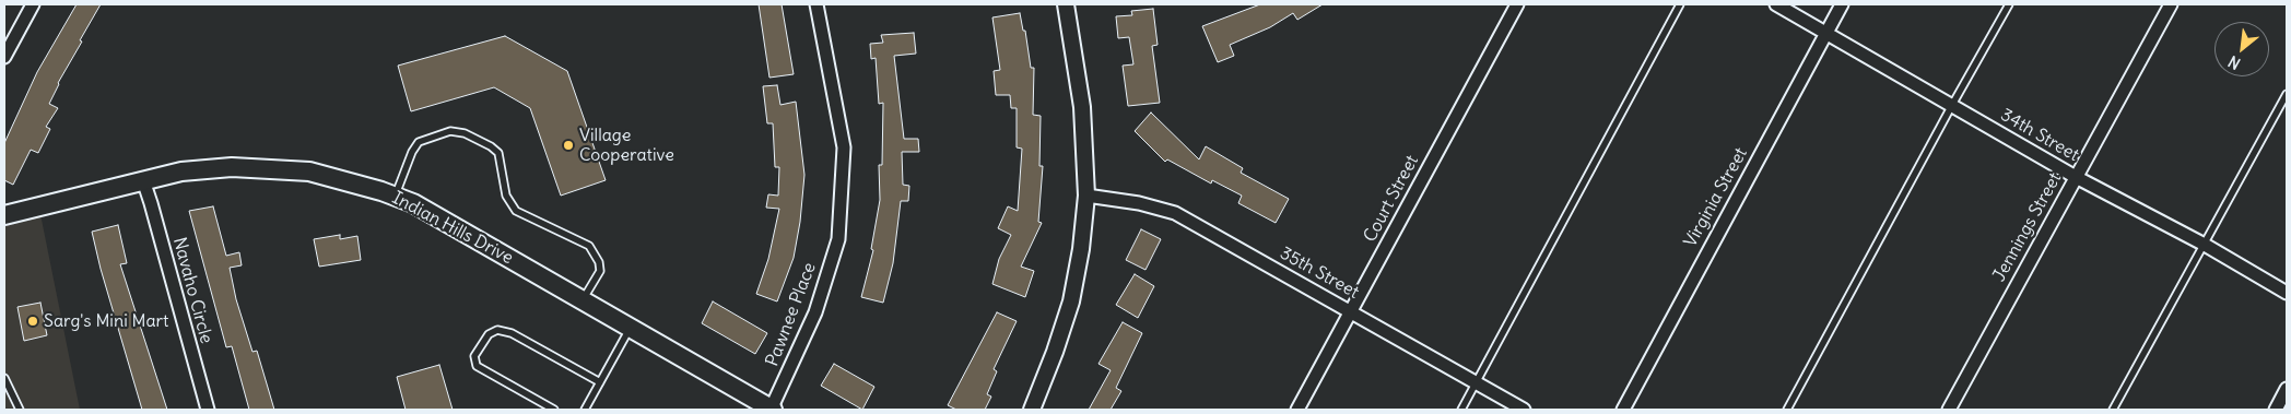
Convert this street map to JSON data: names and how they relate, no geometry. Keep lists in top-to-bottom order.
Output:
{
  "streets": {
    "main road": ["Indian Hills Drive"],
    "street": [
      "34th Street",
      "Virginia Street",
      "Court Street",
      "Jennings Street",
      "35th Street",
      "Navaho Circle",
      "Pawnee Place"
    ]
  },
  "crossings": [
    ["34th Street", "Virginia Street"],
    ["34th Street", "Jennings Street"],
    ["Court Street", "35th Street"],
    ["Indian Hills Drive", "Navaho Circle"],
    ["Indian Hills Drive", "Pawnee Place"]
  ],
  "places": ["Village Cooperative", "Sarg's Mini Mart"],
  "north": "bottom left"
}
